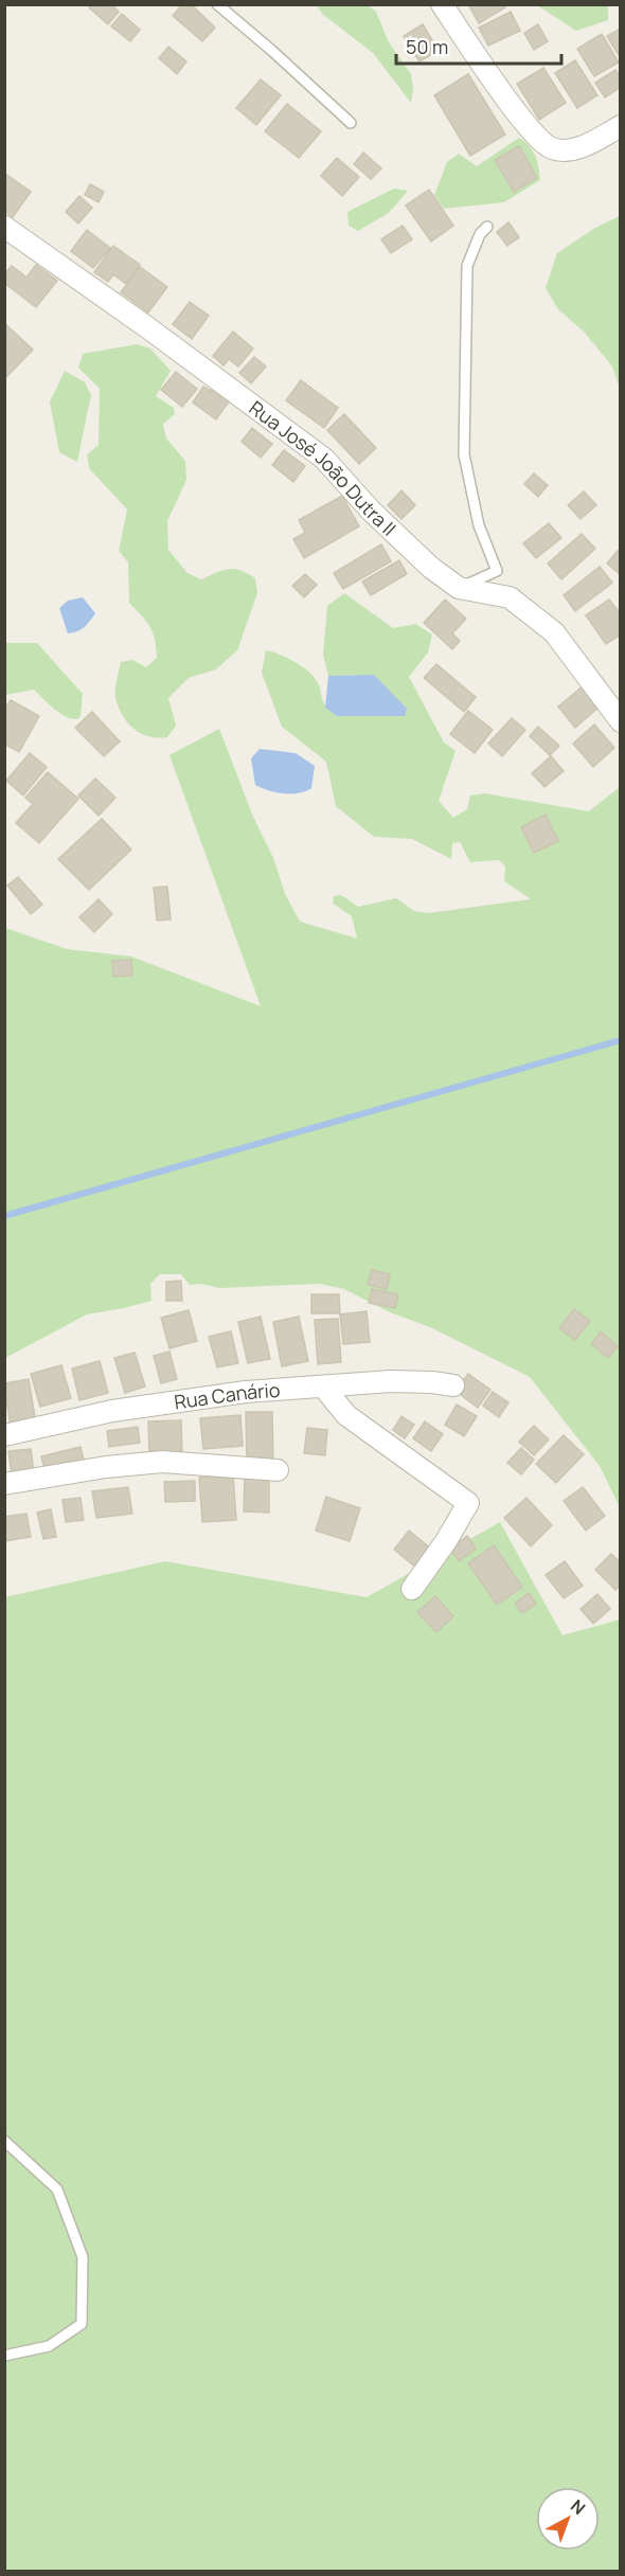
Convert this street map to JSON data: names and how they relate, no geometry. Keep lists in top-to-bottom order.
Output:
{
  "streets": {
    "street": ["Rua José João Dutra II", "Rua Canário"]
  },
  "scale_bar": "50 m",
  "north": "top right"
}
